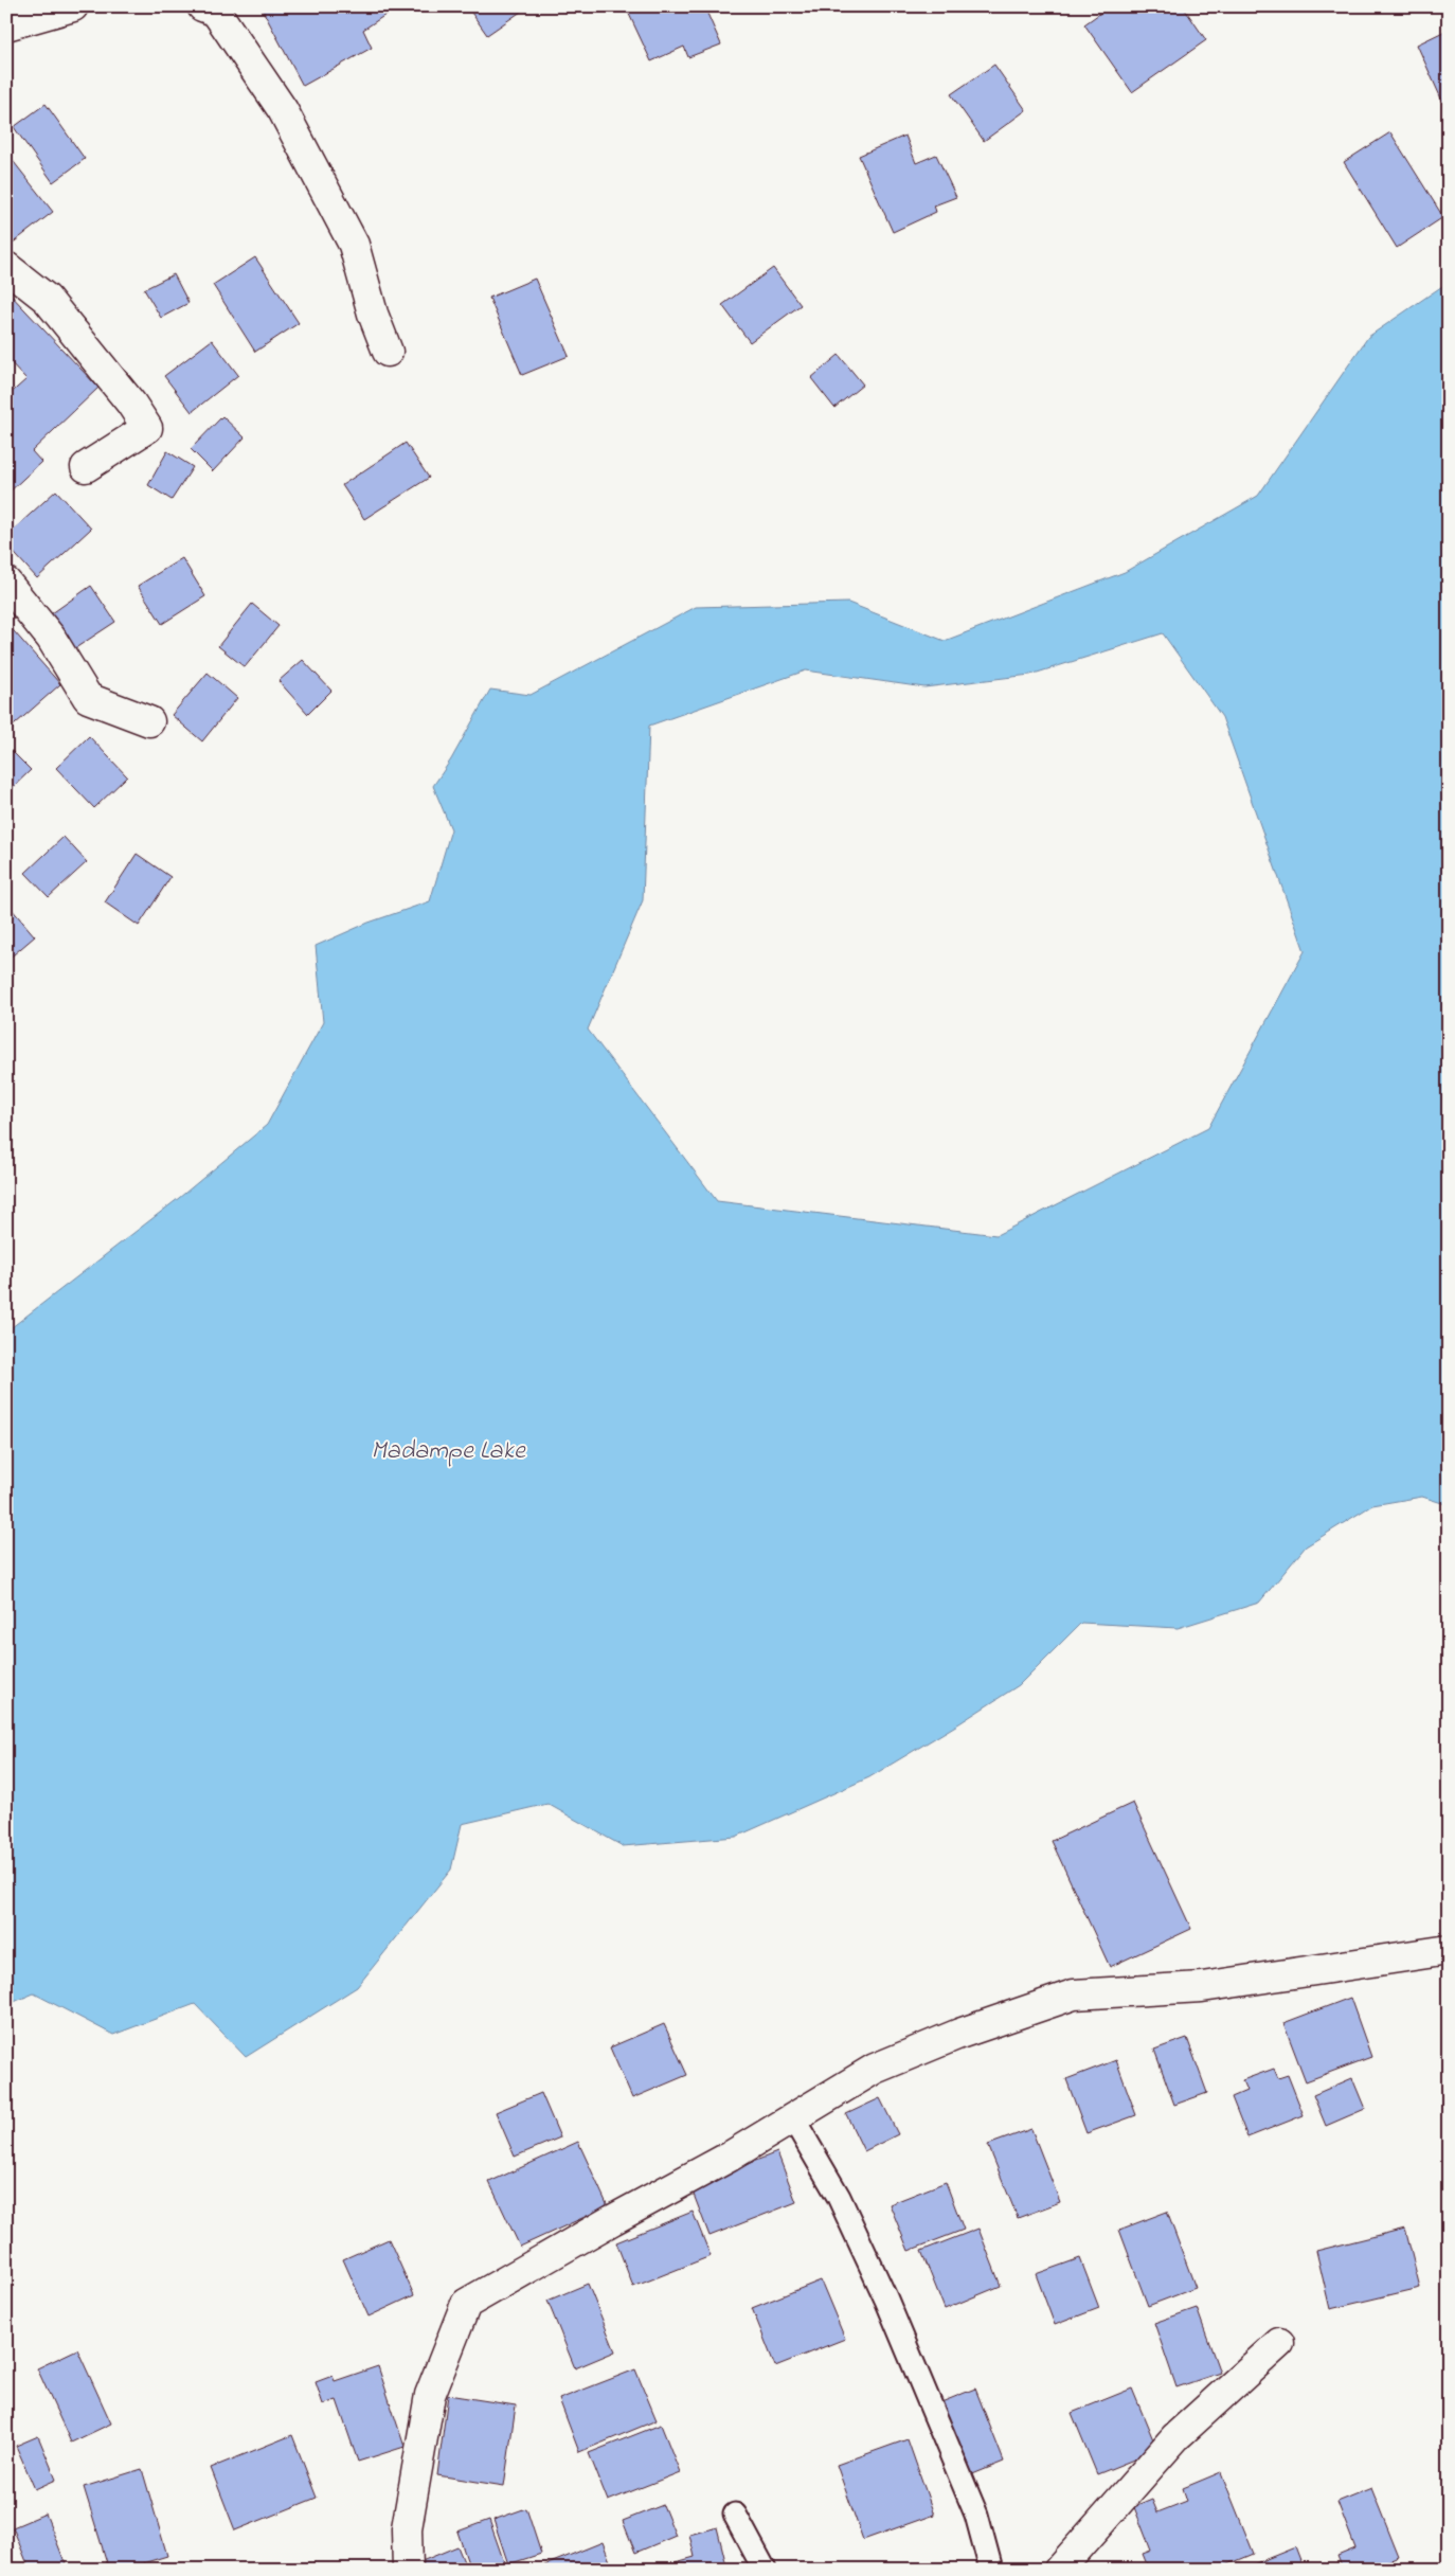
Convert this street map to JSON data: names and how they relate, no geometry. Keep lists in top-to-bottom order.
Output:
{
  "water": ["Madampe Lake"]
}
